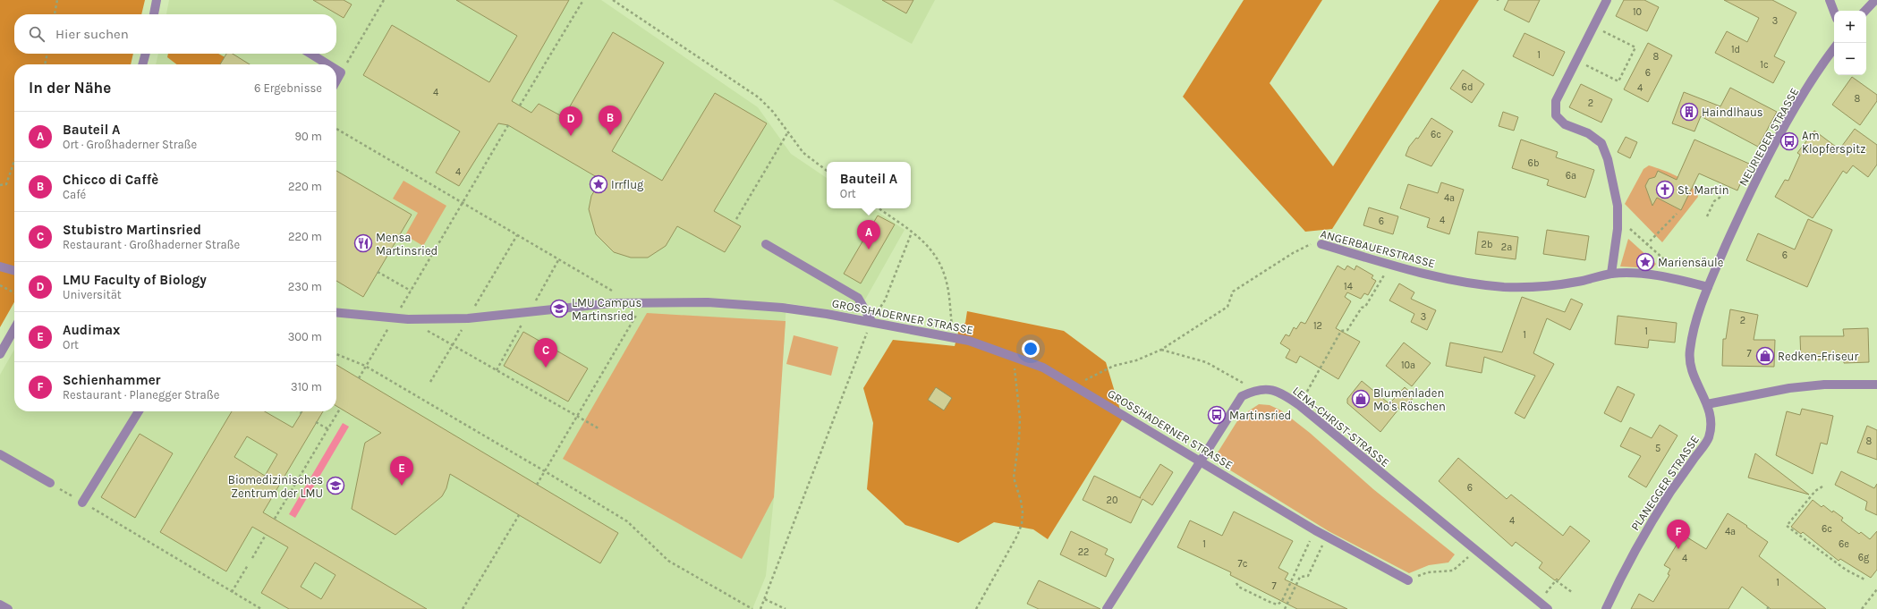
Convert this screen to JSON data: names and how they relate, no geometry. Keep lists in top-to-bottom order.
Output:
{
  "streets": {
    "street": [
      "NEURIEDER STRASSE",
      "ANGERBAUERSTRASSE",
      "GROSSHADERNER STRASSE",
      "LENA-CHRIST-STRASSE",
      "PLANEGGER STRASSE"
    ]
  },
  "crossings": [
    ["NEURIEDER STRASSE", "ANGERBAUERSTRASSE"],
    ["NEURIEDER STRASSE", "PLANEGGER STRASSE"],
    ["ANGERBAUERSTRASSE", "GROSSHADERNER STRASSE"],
    ["GROSSHADERNER STRASSE", "LENA-CHRIST-STRASSE"]
  ],
  "places": {
    "building": ["Haindlhaus"],
    "bus stop": ["Am Klopferspitz", "Martinsried"],
    "place": ["Irrflug", "Mariensäule"],
    "church": ["St. Martin"],
    "restaurant": ["Mensa Martinsried"],
    "school or university": ["LMU Campus Martinsried", "Biomedizinisches Zentrum der LMU"],
    "shop": ["Redken-Friseur", "Blumenladen Mo's Röschen"]
  },
  "house_numbers": [
    "10",
    "3",
    "1d",
    "1",
    "8",
    "1c",
    "6",
    "6d",
    "4",
    "4",
    "8",
    "2",
    "6c",
    "6b",
    "4",
    "6a",
    "4a",
    "4",
    "6",
    "2b",
    "2a",
    "6",
    "14",
    "3",
    "2",
    "12",
    "1",
    "1",
    "7",
    "10a",
    "8",
    "5",
    "6",
    "20",
    "4",
    "6c",
    "4a",
    "1",
    "6e",
    "22",
    "6g",
    "4",
    "7c",
    "1",
    "7"
  ],
  "page": {
    "map_buttons": ["+", "−"],
    "search": "Hier suchen",
    "heading": ["In der Nähe", "6 Ergebnisse"],
    "pins": [
      "B",
      "D",
      "A",
      "C",
      "E",
      "F"
    ],
    "list": [
      {
        "mark": "A",
        "name": "Bauteil A",
        "note": "Ort · Großhaderner Straße",
        "value": "90 m"
      },
      {
        "mark": "B",
        "name": "Chicco di Caffè",
        "note": "Café",
        "value": "220 m"
      },
      {
        "mark": "C",
        "name": "Stubistro Martinsried",
        "note": "Restaurant · Großhaderner Straße",
        "value": "220 m"
      },
      {
        "mark": "D",
        "name": "LMU Faculty of Biology",
        "note": "Universität",
        "value": "230 m"
      },
      {
        "mark": "E",
        "name": "Audimax",
        "note": "Ort",
        "value": "300 m"
      },
      {
        "mark": "F",
        "name": "Schienhammer",
        "note": "Restaurant · Planegger Straße",
        "value": "310 m"
      }
    ],
    "popup": ["Bauteil A", "Ort"]
  }
}
